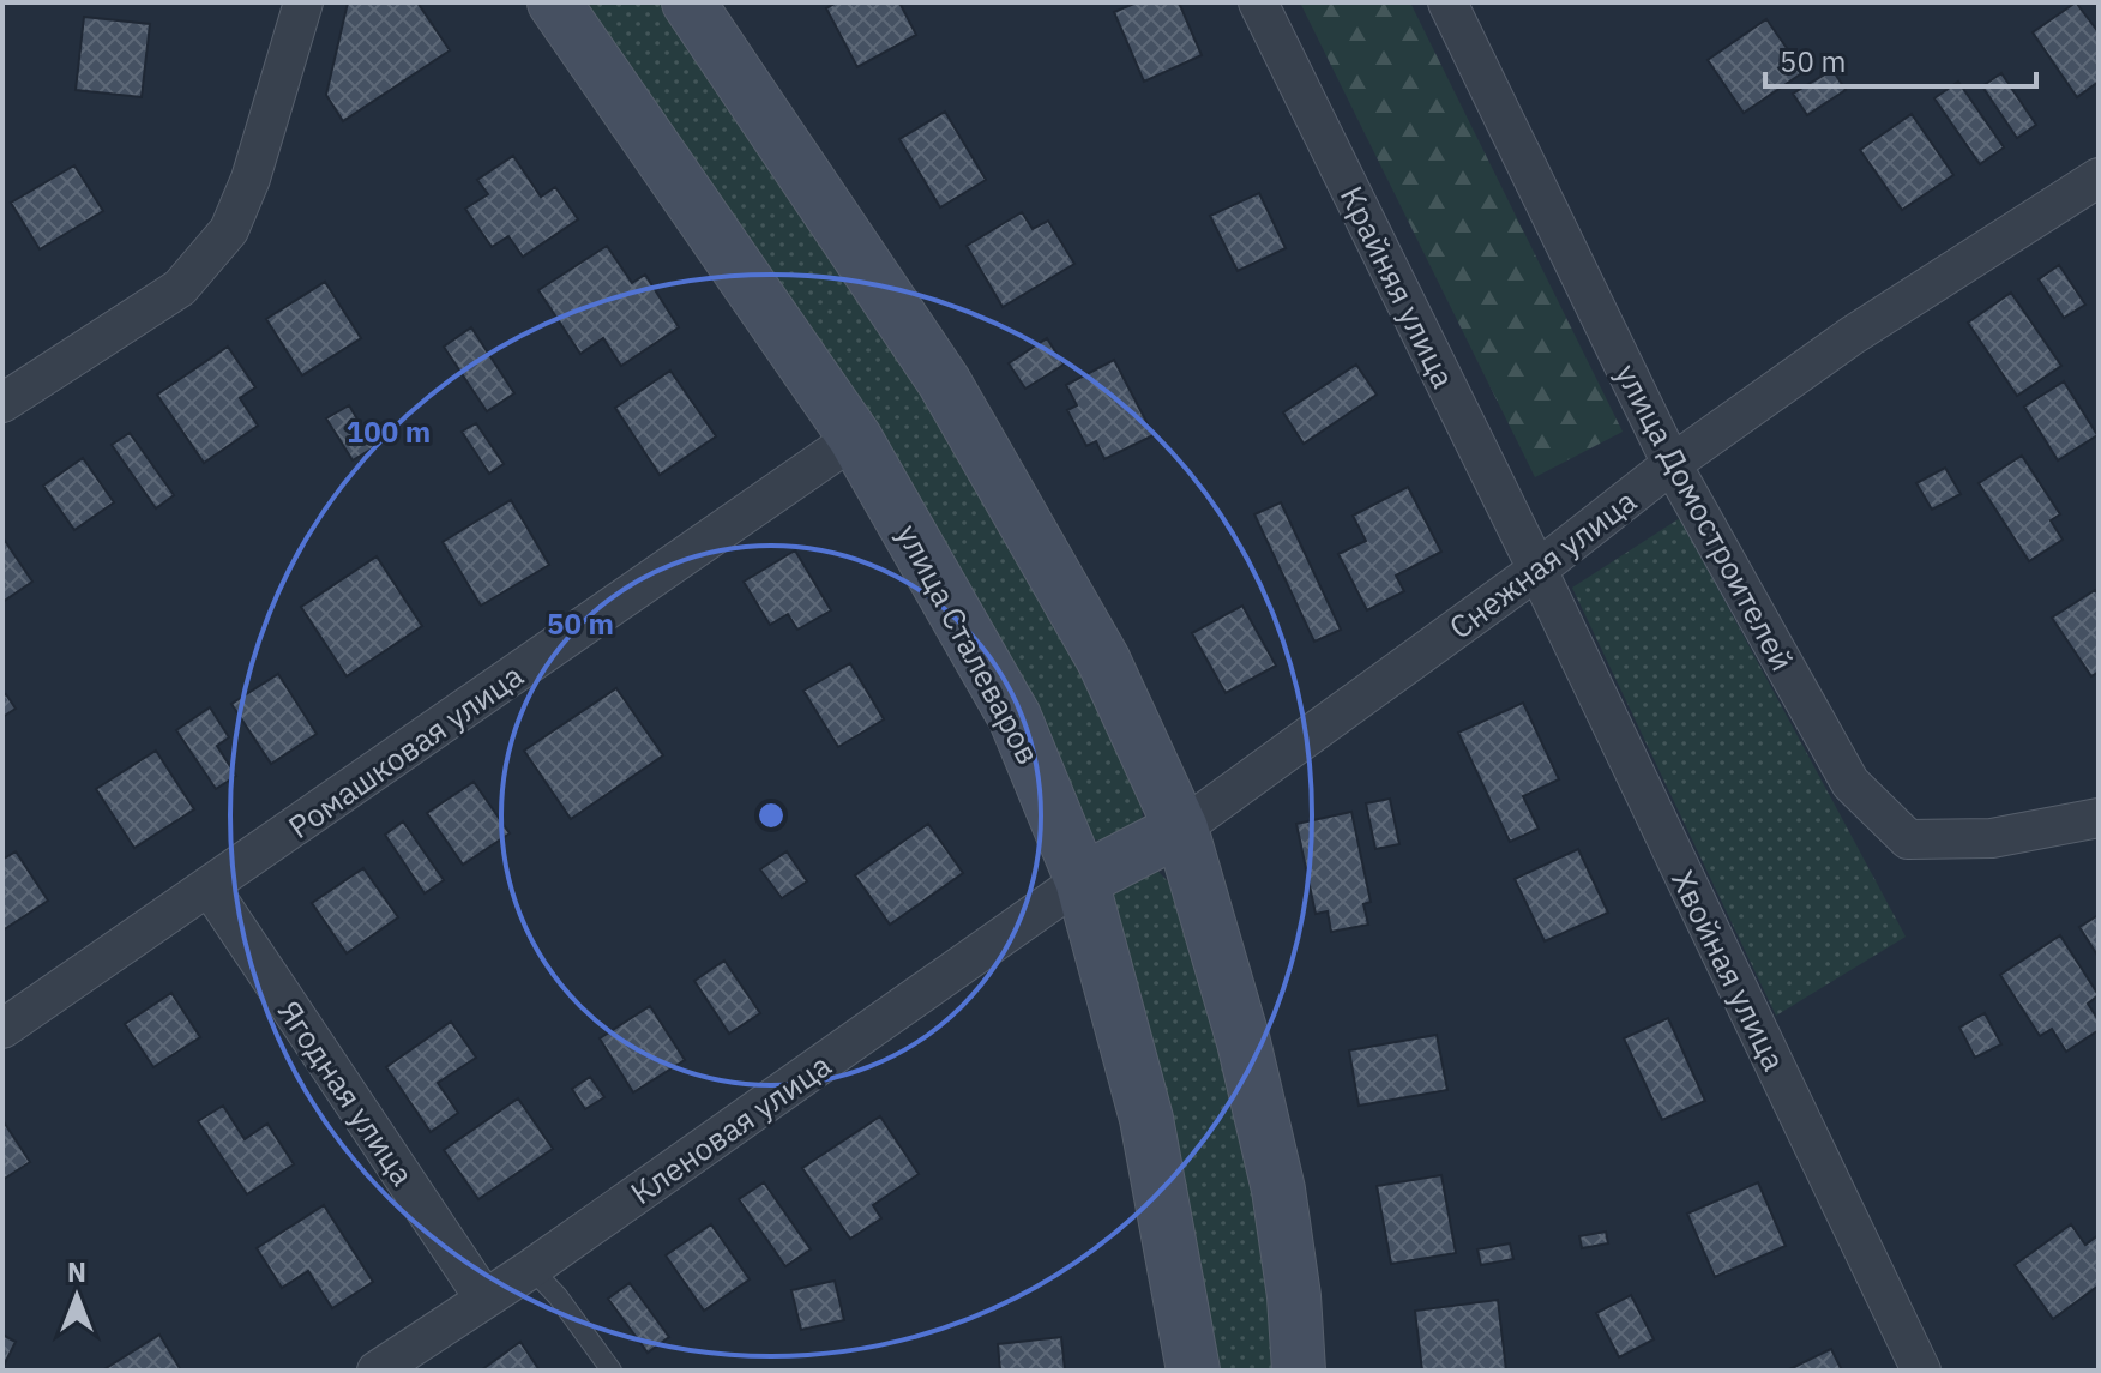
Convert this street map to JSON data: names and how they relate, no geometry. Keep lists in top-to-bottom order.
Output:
{
  "streets": {
    "main road": ["улица Сталеваров"],
    "street": [
      "Крайняя улица",
      "улица Домостроителей",
      "Снежная улица",
      "Ромашковая улица",
      "Хвойная улица",
      "Ягодная улица",
      "Кленовая улица"
    ]
  },
  "crossings": [
    ["Крайняя улица", "Снежная улица"],
    ["Крайняя улица", "Хвойная улица"],
    ["улица Домостроителей", "Снежная улица"],
    ["Снежная улица", "Хвойная улица"],
    ["улица Сталеваров", "Ромашковая улица"],
    ["улица Сталеваров", "Кленовая улица"],
    ["Ромашковая улица", "Ягодная улица"],
    ["Ягодная улица", "Кленовая улица"]
  ],
  "scale_bar": "50 m",
  "north": "top",
  "rings": ["100 m", "50 m"]
}
